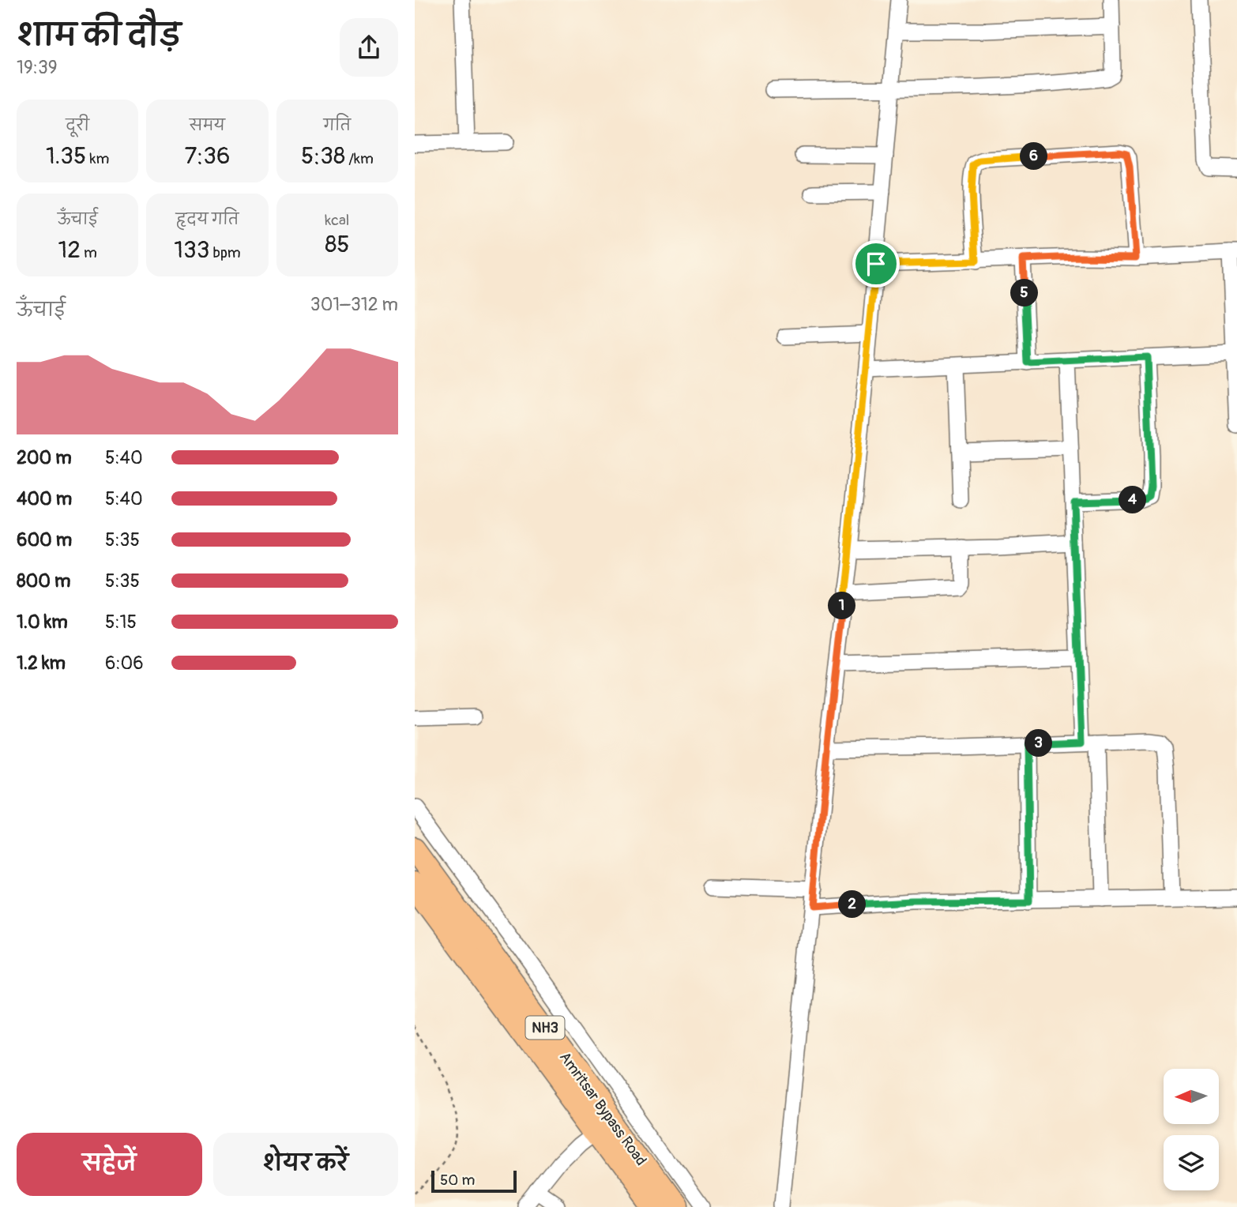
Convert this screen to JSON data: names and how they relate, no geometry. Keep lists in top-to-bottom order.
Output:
{
  "streets": {
    "highway": ["NH3", "Amritsar Bypass Road"]
  },
  "scale_bar": "50 m",
  "north": "left",
  "page": {
    "heading": ["शाम की दौड़", "19:39"],
    "stats": [
      ["दूरी", "1.35 km"],
      ["समय", "7:36"],
      ["गति", "5:38 /km"],
      ["ऊँचाई", "12 m"],
      ["हृदय गति", "133 bpm"],
      ["kcal", "85"]
    ],
    "pins": [
      "6",
      "5",
      "4",
      "1",
      "3",
      "2"
    ],
    "chart": ["ऊँचाई", "301–312 m"],
    "list": [
      {
        "name": "200 m",
        "note": "5:40"
      },
      {
        "name": "400 m",
        "note": "5:40"
      },
      {
        "name": "600 m",
        "note": "5:35"
      },
      {
        "name": "800 m",
        "note": "5:35"
      },
      {
        "name": "1.0 km",
        "note": "5:15"
      },
      {
        "name": "1.2 km",
        "note": "6:06"
      }
    ],
    "buttons": ["सहेजें", "शेयर करें"],
    "scale": "50 m"
  }
}
